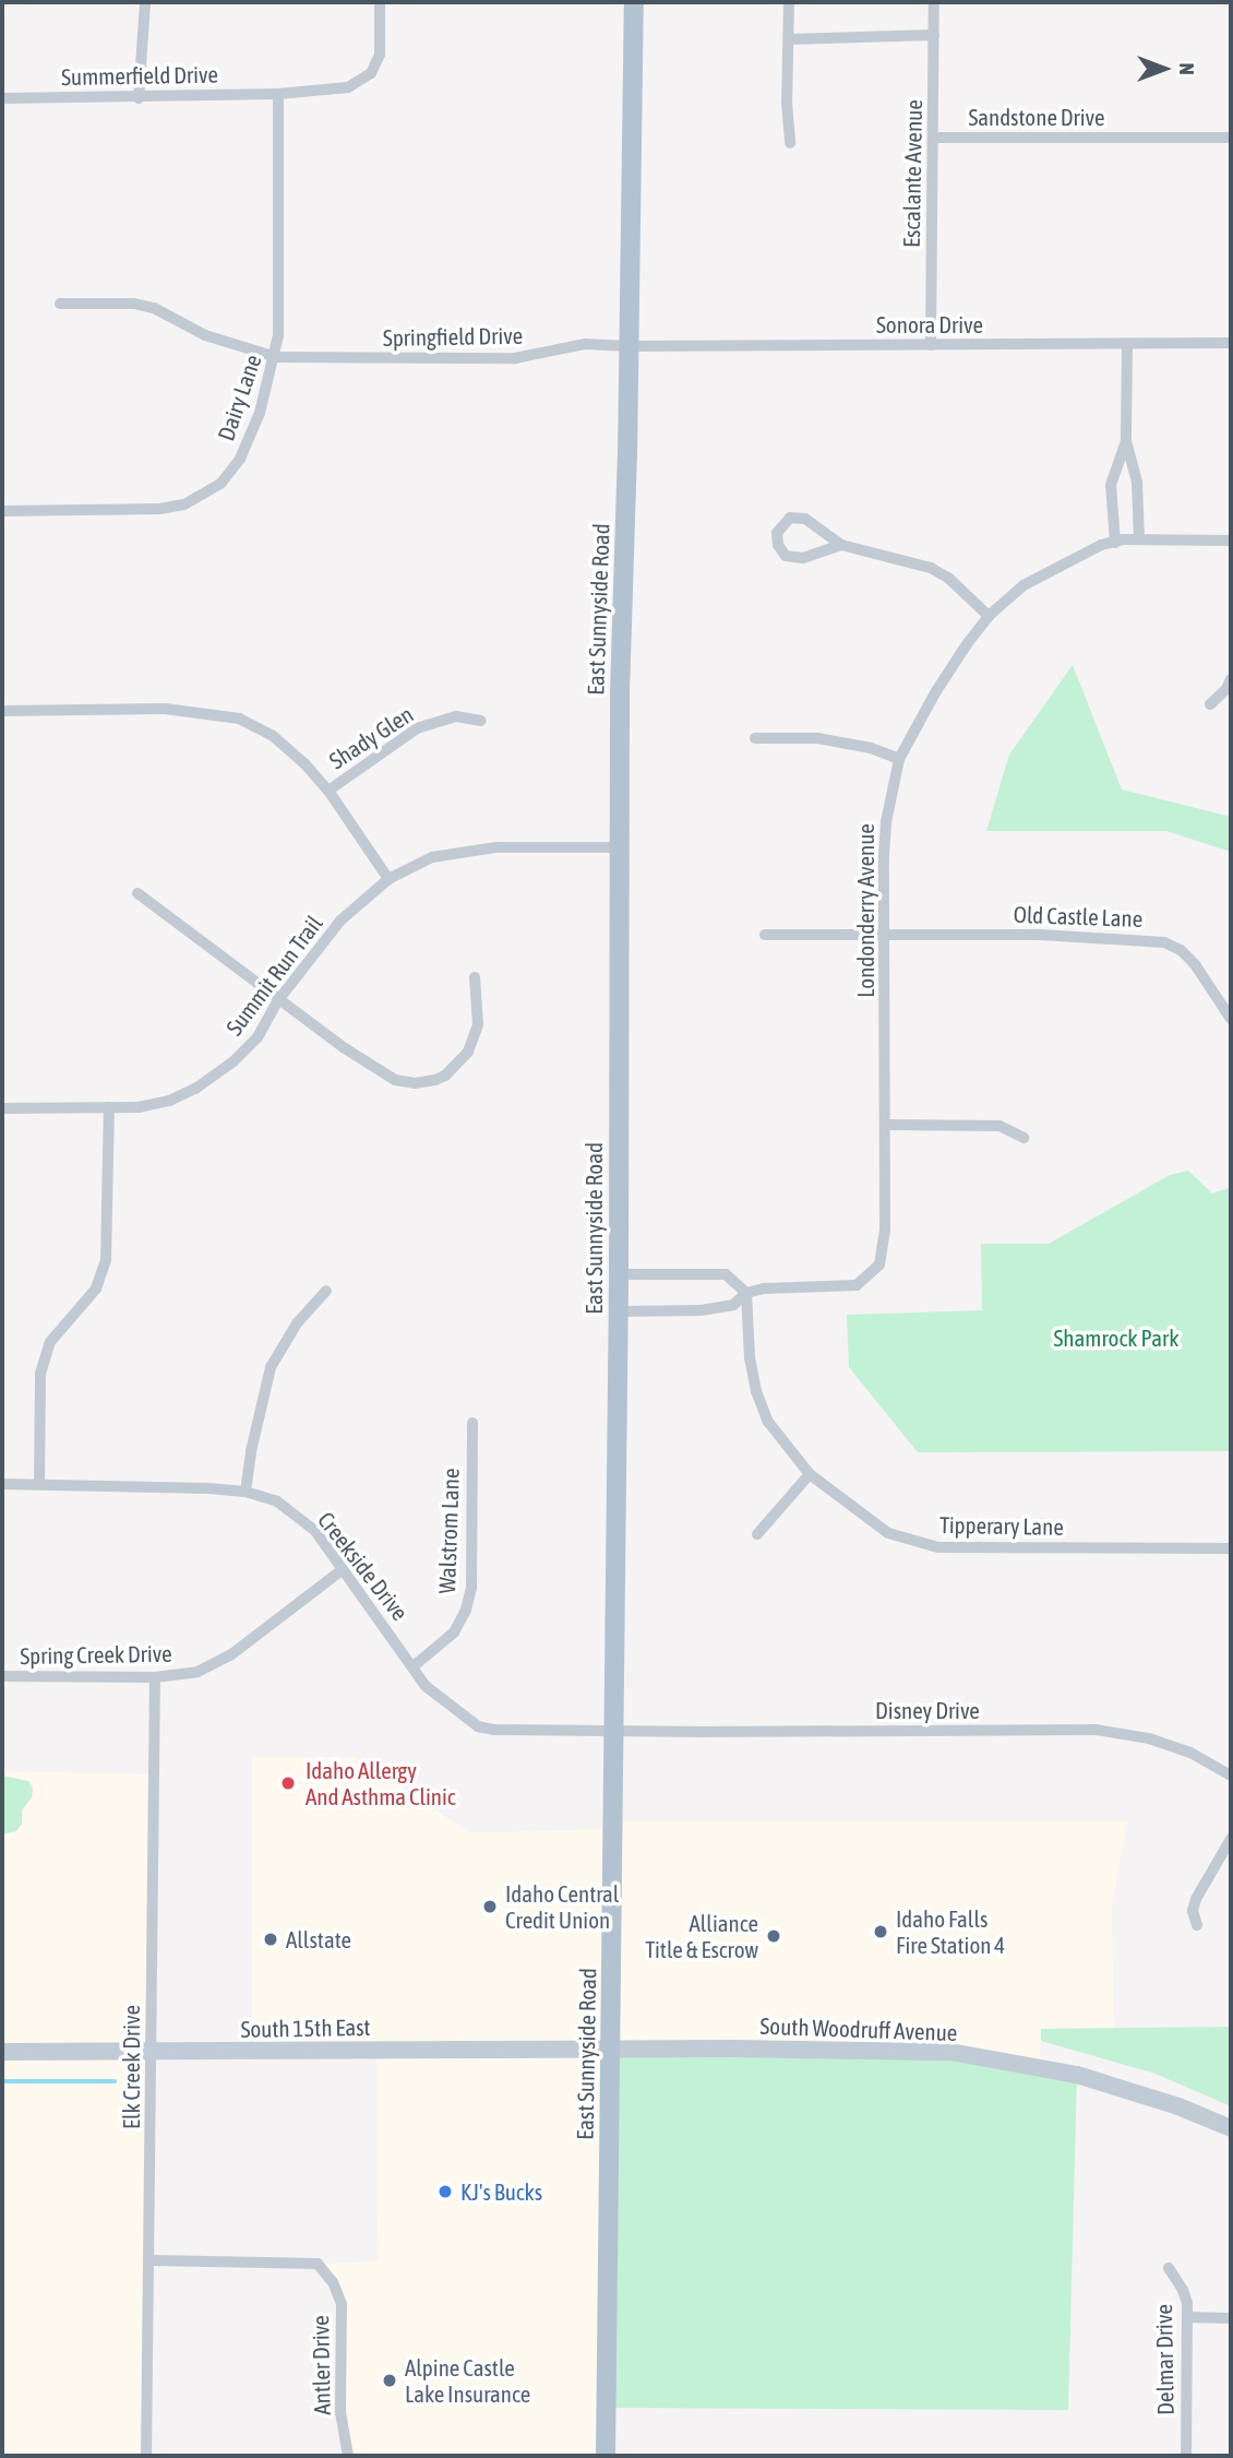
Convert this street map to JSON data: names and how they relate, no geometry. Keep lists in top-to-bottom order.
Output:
{
  "streets": {
    "main road": ["East Sunnyside Road", "South 15th East", "South Woodruff Avenue"],
    "street": [
      "Summerfield Drive",
      "Sandstone Drive",
      "Escalante Avenue",
      "Sonora Drive",
      "Springfield Drive",
      "Dairy Lane",
      "Shady Glen",
      "Londonderry Avenue",
      "Old Castle Lane",
      "Summit Run Trail",
      "Tipperary Lane",
      "Walstrom Lane",
      "Creekside Drive",
      "Spring Creek Drive",
      "Disney Drive",
      "Elk Creek Drive",
      "Delmar Drive",
      "Antler Drive"
    ]
  },
  "crossings": [
    ["Summerfield Drive", "Dairy Lane"],
    ["Sandstone Drive", "Escalante Avenue"],
    ["Escalante Avenue", "Sonora Drive"],
    ["Sonora Drive", "Springfield Drive"],
    ["Sonora Drive", "East Sunnyside Road"],
    ["Springfield Drive", "Dairy Lane"],
    ["Springfield Drive", "East Sunnyside Road"],
    ["East Sunnyside Road", "Londonderry Avenue"],
    ["East Sunnyside Road", "Summit Run Trail"],
    ["East Sunnyside Road", "Creekside Drive"],
    ["East Sunnyside Road", "Disney Drive"],
    ["East Sunnyside Road", "South 15th East"],
    ["East Sunnyside Road", "South Woodruff Avenue"],
    ["Londonderry Avenue", "Old Castle Lane"],
    ["Londonderry Avenue", "Tipperary Lane"],
    ["Walstrom Lane", "Creekside Drive"],
    ["Creekside Drive", "Spring Creek Drive"],
    ["Creekside Drive", "Disney Drive"],
    ["Spring Creek Drive", "Elk Creek Drive"],
    ["South 15th East", "South Woodruff Avenue"],
    ["South 15th East", "Elk Creek Drive"],
    ["Elk Creek Drive", "Antler Drive"]
  ],
  "parks": ["Shamrock Park"],
  "places": [
    "Idaho Allergy And Asthma Clinic",
    "Idaho Central Credit Union",
    "Idaho Falls Fire Station 4",
    "Alliance Title & Escrow",
    "Allstate",
    "KJ's Bucks",
    "Alpine Castle Lake Insurance"
  ],
  "north": "right"
}
